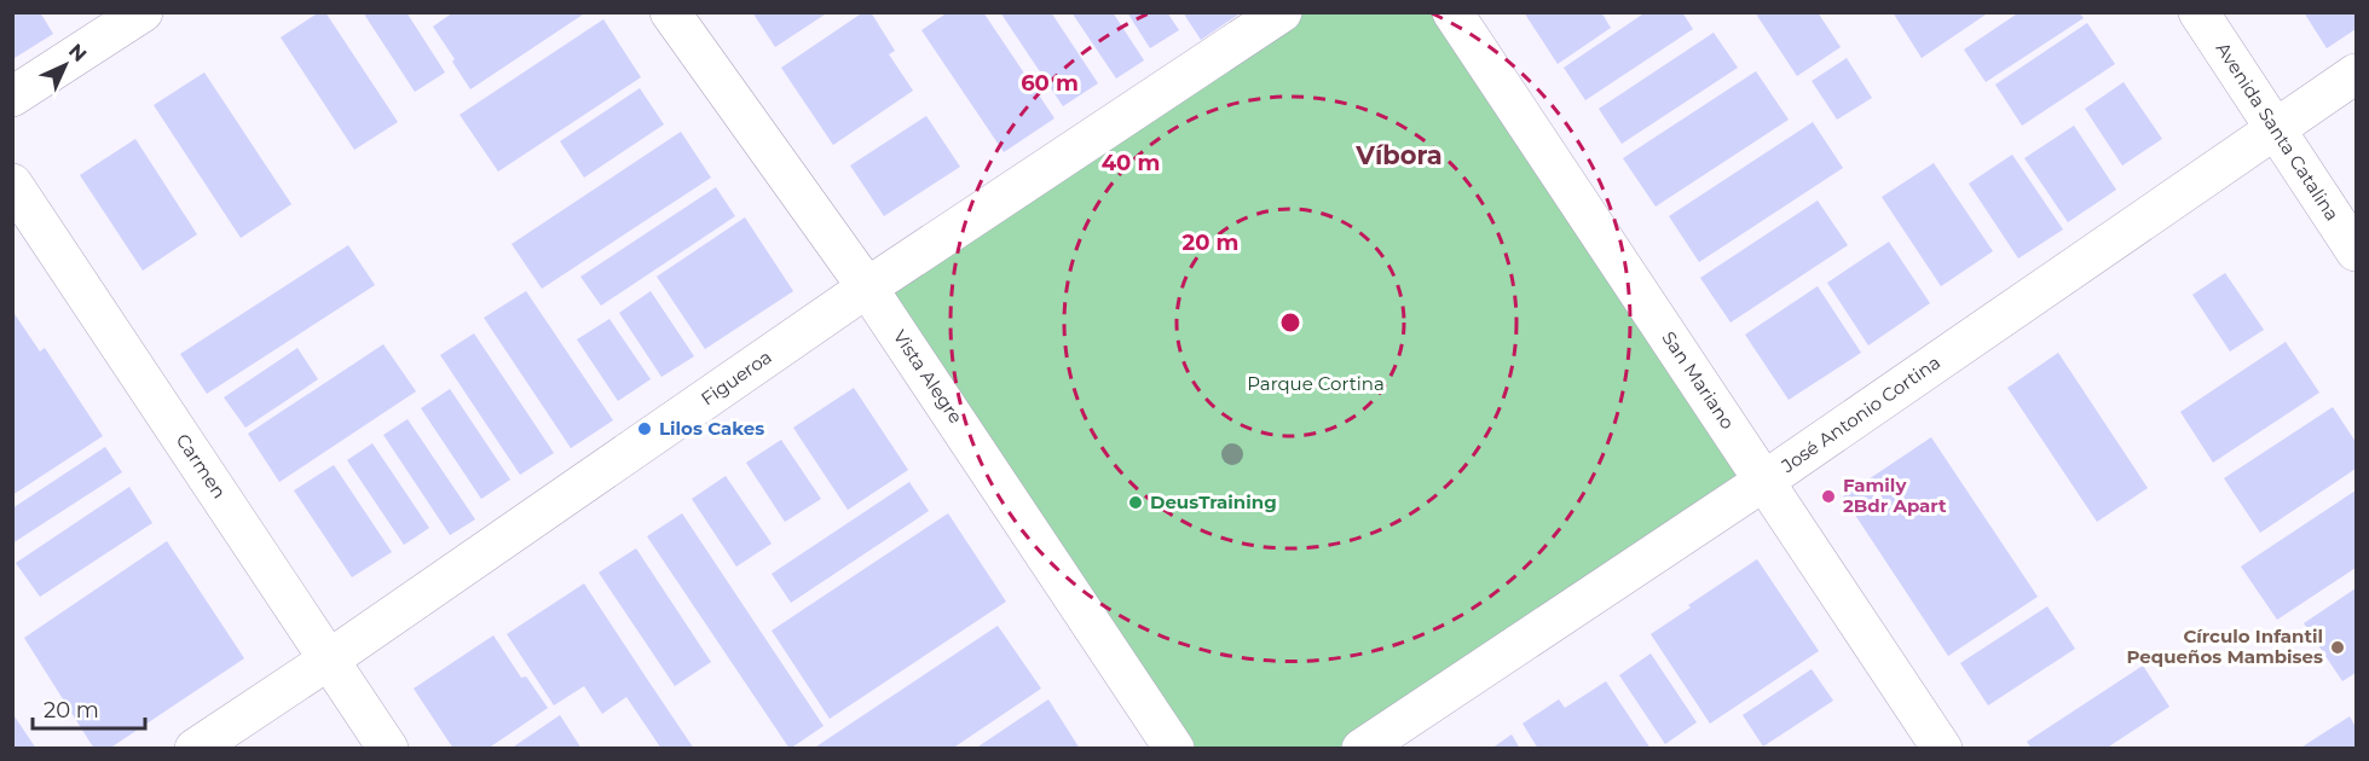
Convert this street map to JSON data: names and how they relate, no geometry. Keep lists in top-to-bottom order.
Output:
{
  "streets": {
    "street": [
      "Avenida Santa Catalina",
      "Vista Alegre",
      "Figueroa",
      "San Mariano",
      "José Antonio Cortina",
      "Carmen"
    ]
  },
  "crossings": [
    ["Avenida Santa Catalina", "José Antonio Cortina"],
    ["Vista Alegre", "Figueroa"],
    ["Figueroa", "Carmen"],
    ["San Mariano", "José Antonio Cortina"]
  ],
  "districts": ["Víbora"],
  "parks": ["Parque Cortina"],
  "places": [
    "Lilos Cakes",
    "Family 2Bdr Apart",
    "DeusTraining",
    "Círculo Infantil Pequeños Mambises"
  ],
  "scale_bar": "20 m",
  "north": "top right",
  "rings": ["60 m", "40 m", "20 m"]
}
